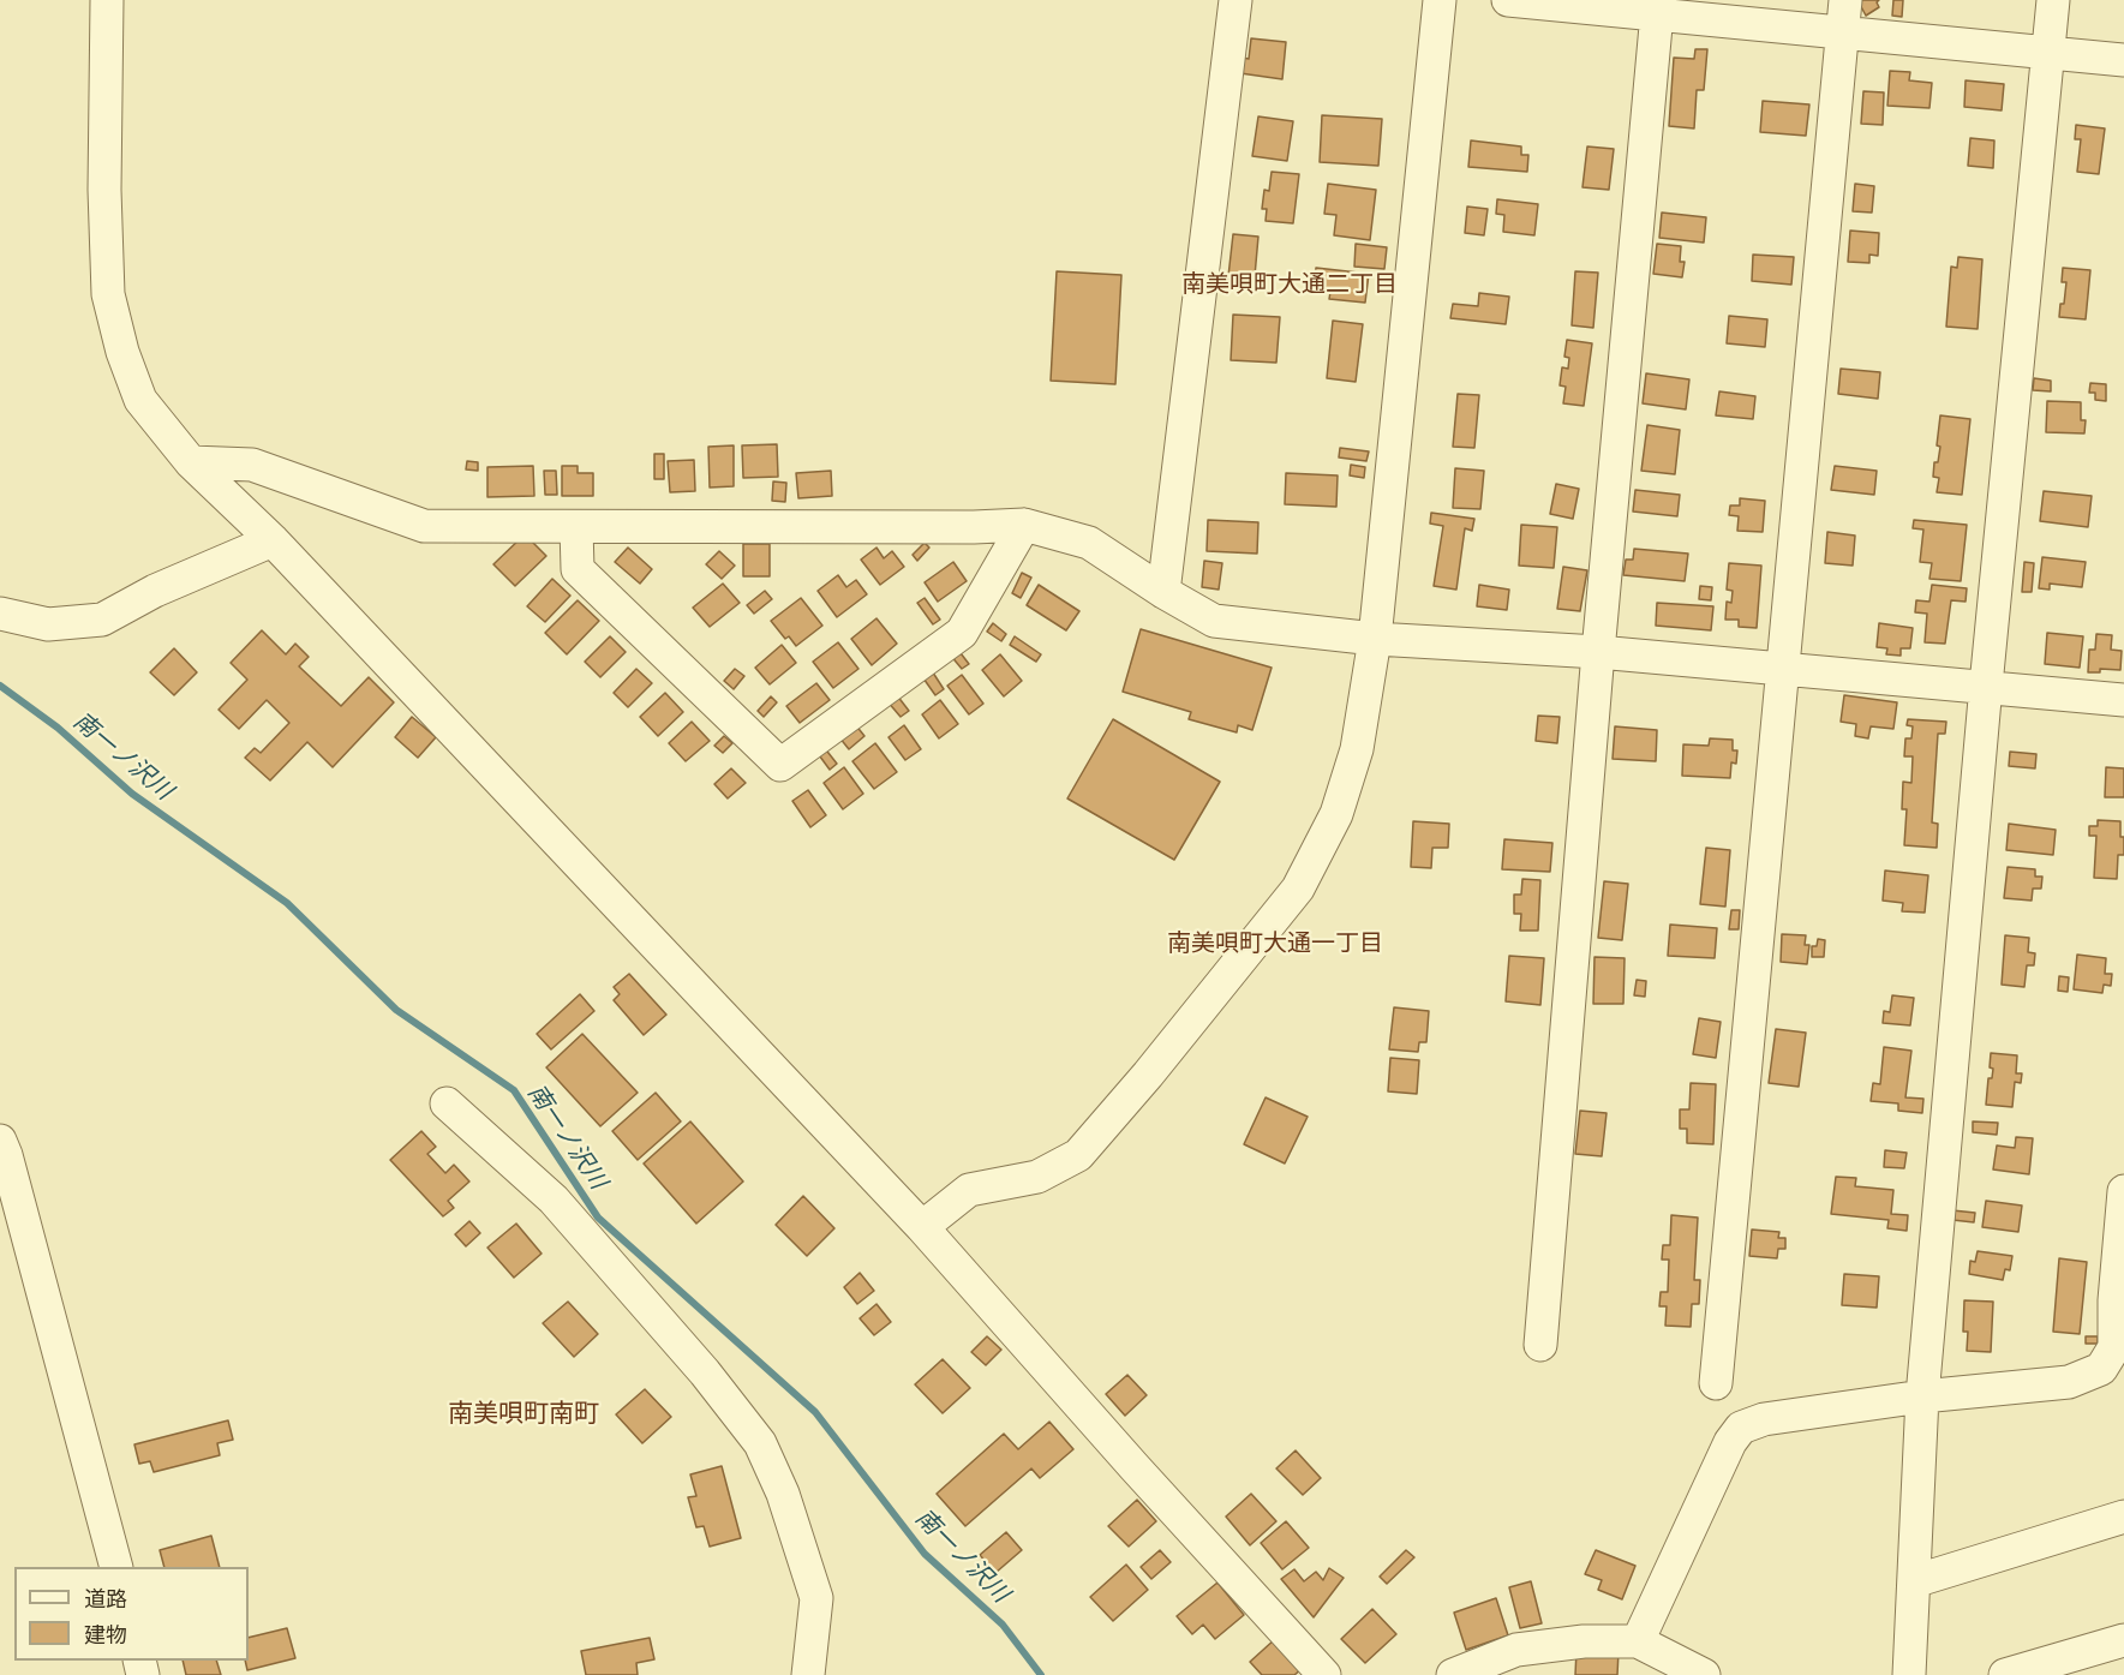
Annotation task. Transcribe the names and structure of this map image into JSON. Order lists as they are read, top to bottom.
{
  "districts": ["南美唄町大通二丁目", "南美唄町大通一丁目", "南美唄町南町"],
  "water": ["南一ノ沢川"],
  "legend": ["道路", "建物"]
}
